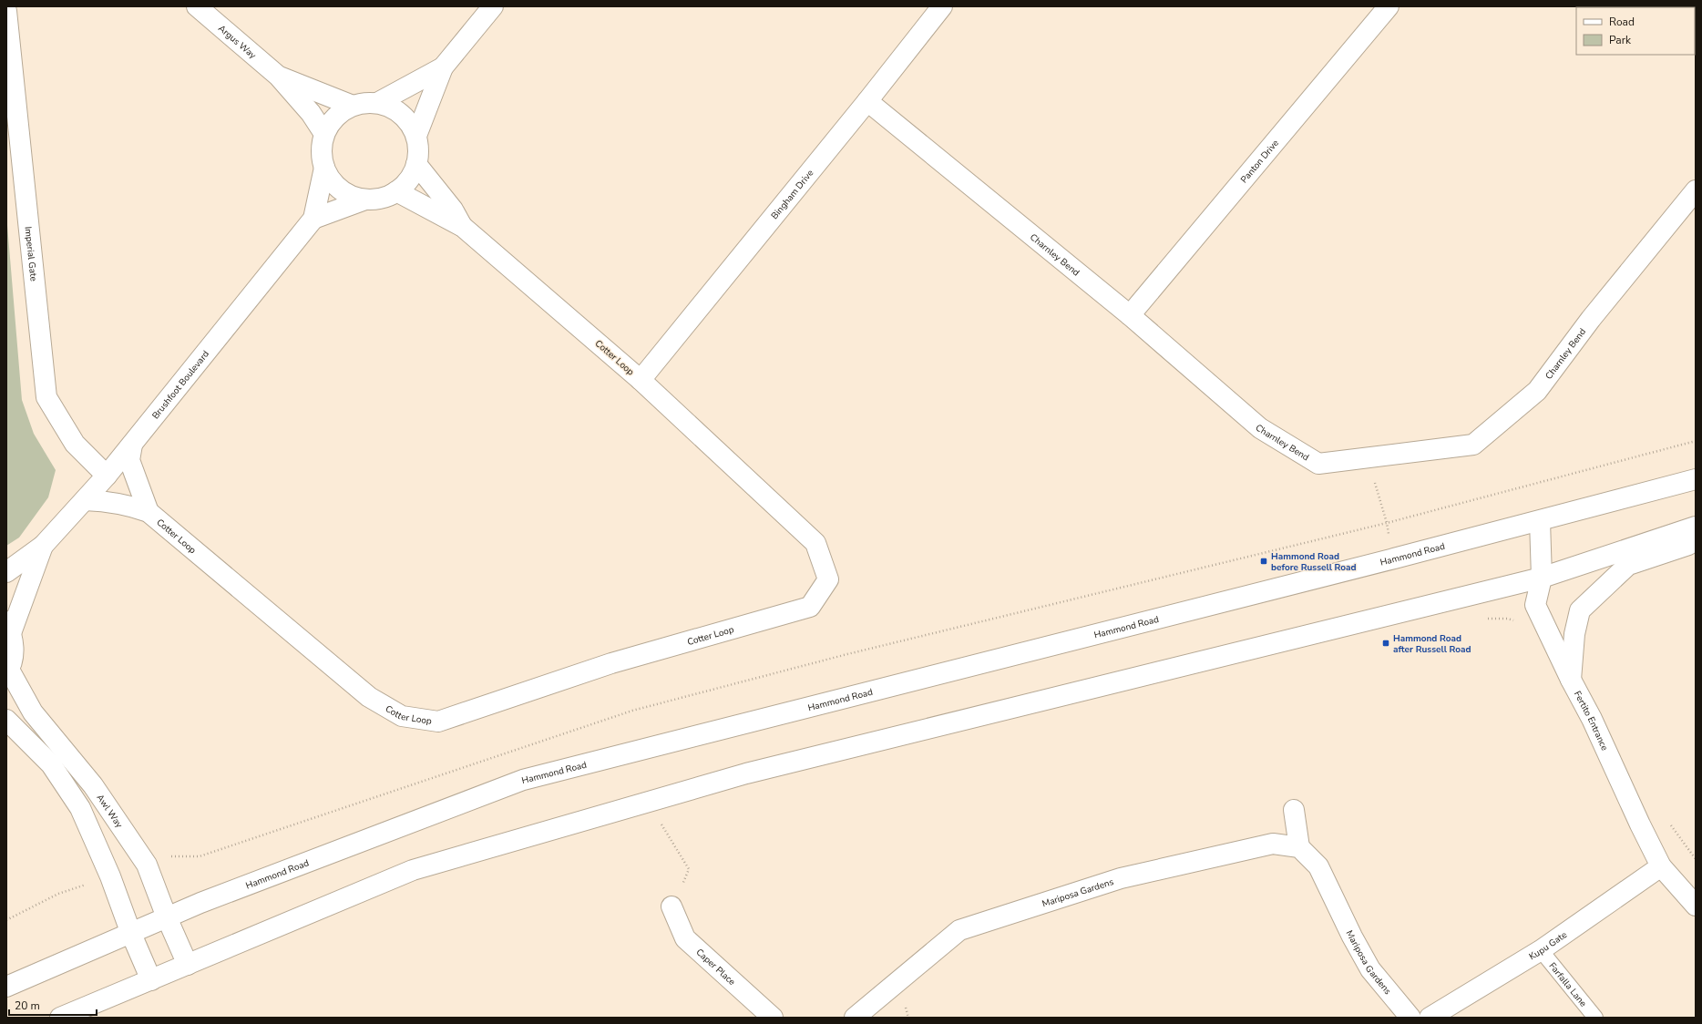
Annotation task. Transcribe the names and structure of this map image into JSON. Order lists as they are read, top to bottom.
{
  "streets": {
    "street": [
      "Argus Way",
      "Panton Drive",
      "Bingham Drive",
      "Imperial Gate",
      "Charnley Bend",
      "Cotter Loop",
      "Brushfoot Boulevard",
      "Hammond Road",
      "Fertito Entrance",
      "Awl Way",
      "Mariposa Gardens",
      "Kupu Gate",
      "Caper Place"
    ],
    "lane": ["Farfalla Lane"]
  },
  "crossings": [
    ["Argus Way", "Cotter Loop"],
    ["Argus Way", "Brushfoot Boulevard"],
    ["Panton Drive", "Charnley Bend"],
    ["Bingham Drive", "Charnley Bend"],
    ["Bingham Drive", "Cotter Loop"],
    ["Imperial Gate", "Brushfoot Boulevard"],
    ["Cotter Loop", "Brushfoot Boulevard"],
    ["Hammond Road", "Fertito Entrance"],
    ["Hammond Road", "Awl Way"],
    ["Fertito Entrance", "Kupu Gate"],
    ["Kupu Gate", "Farfalla Lane"]
  ],
  "places": {
    "transit": ["Hammond Road before Russell Road", "Hammond Road after Russell Road"]
  },
  "legend": ["Road", "Park"],
  "scale_bar": "20 m"
}
